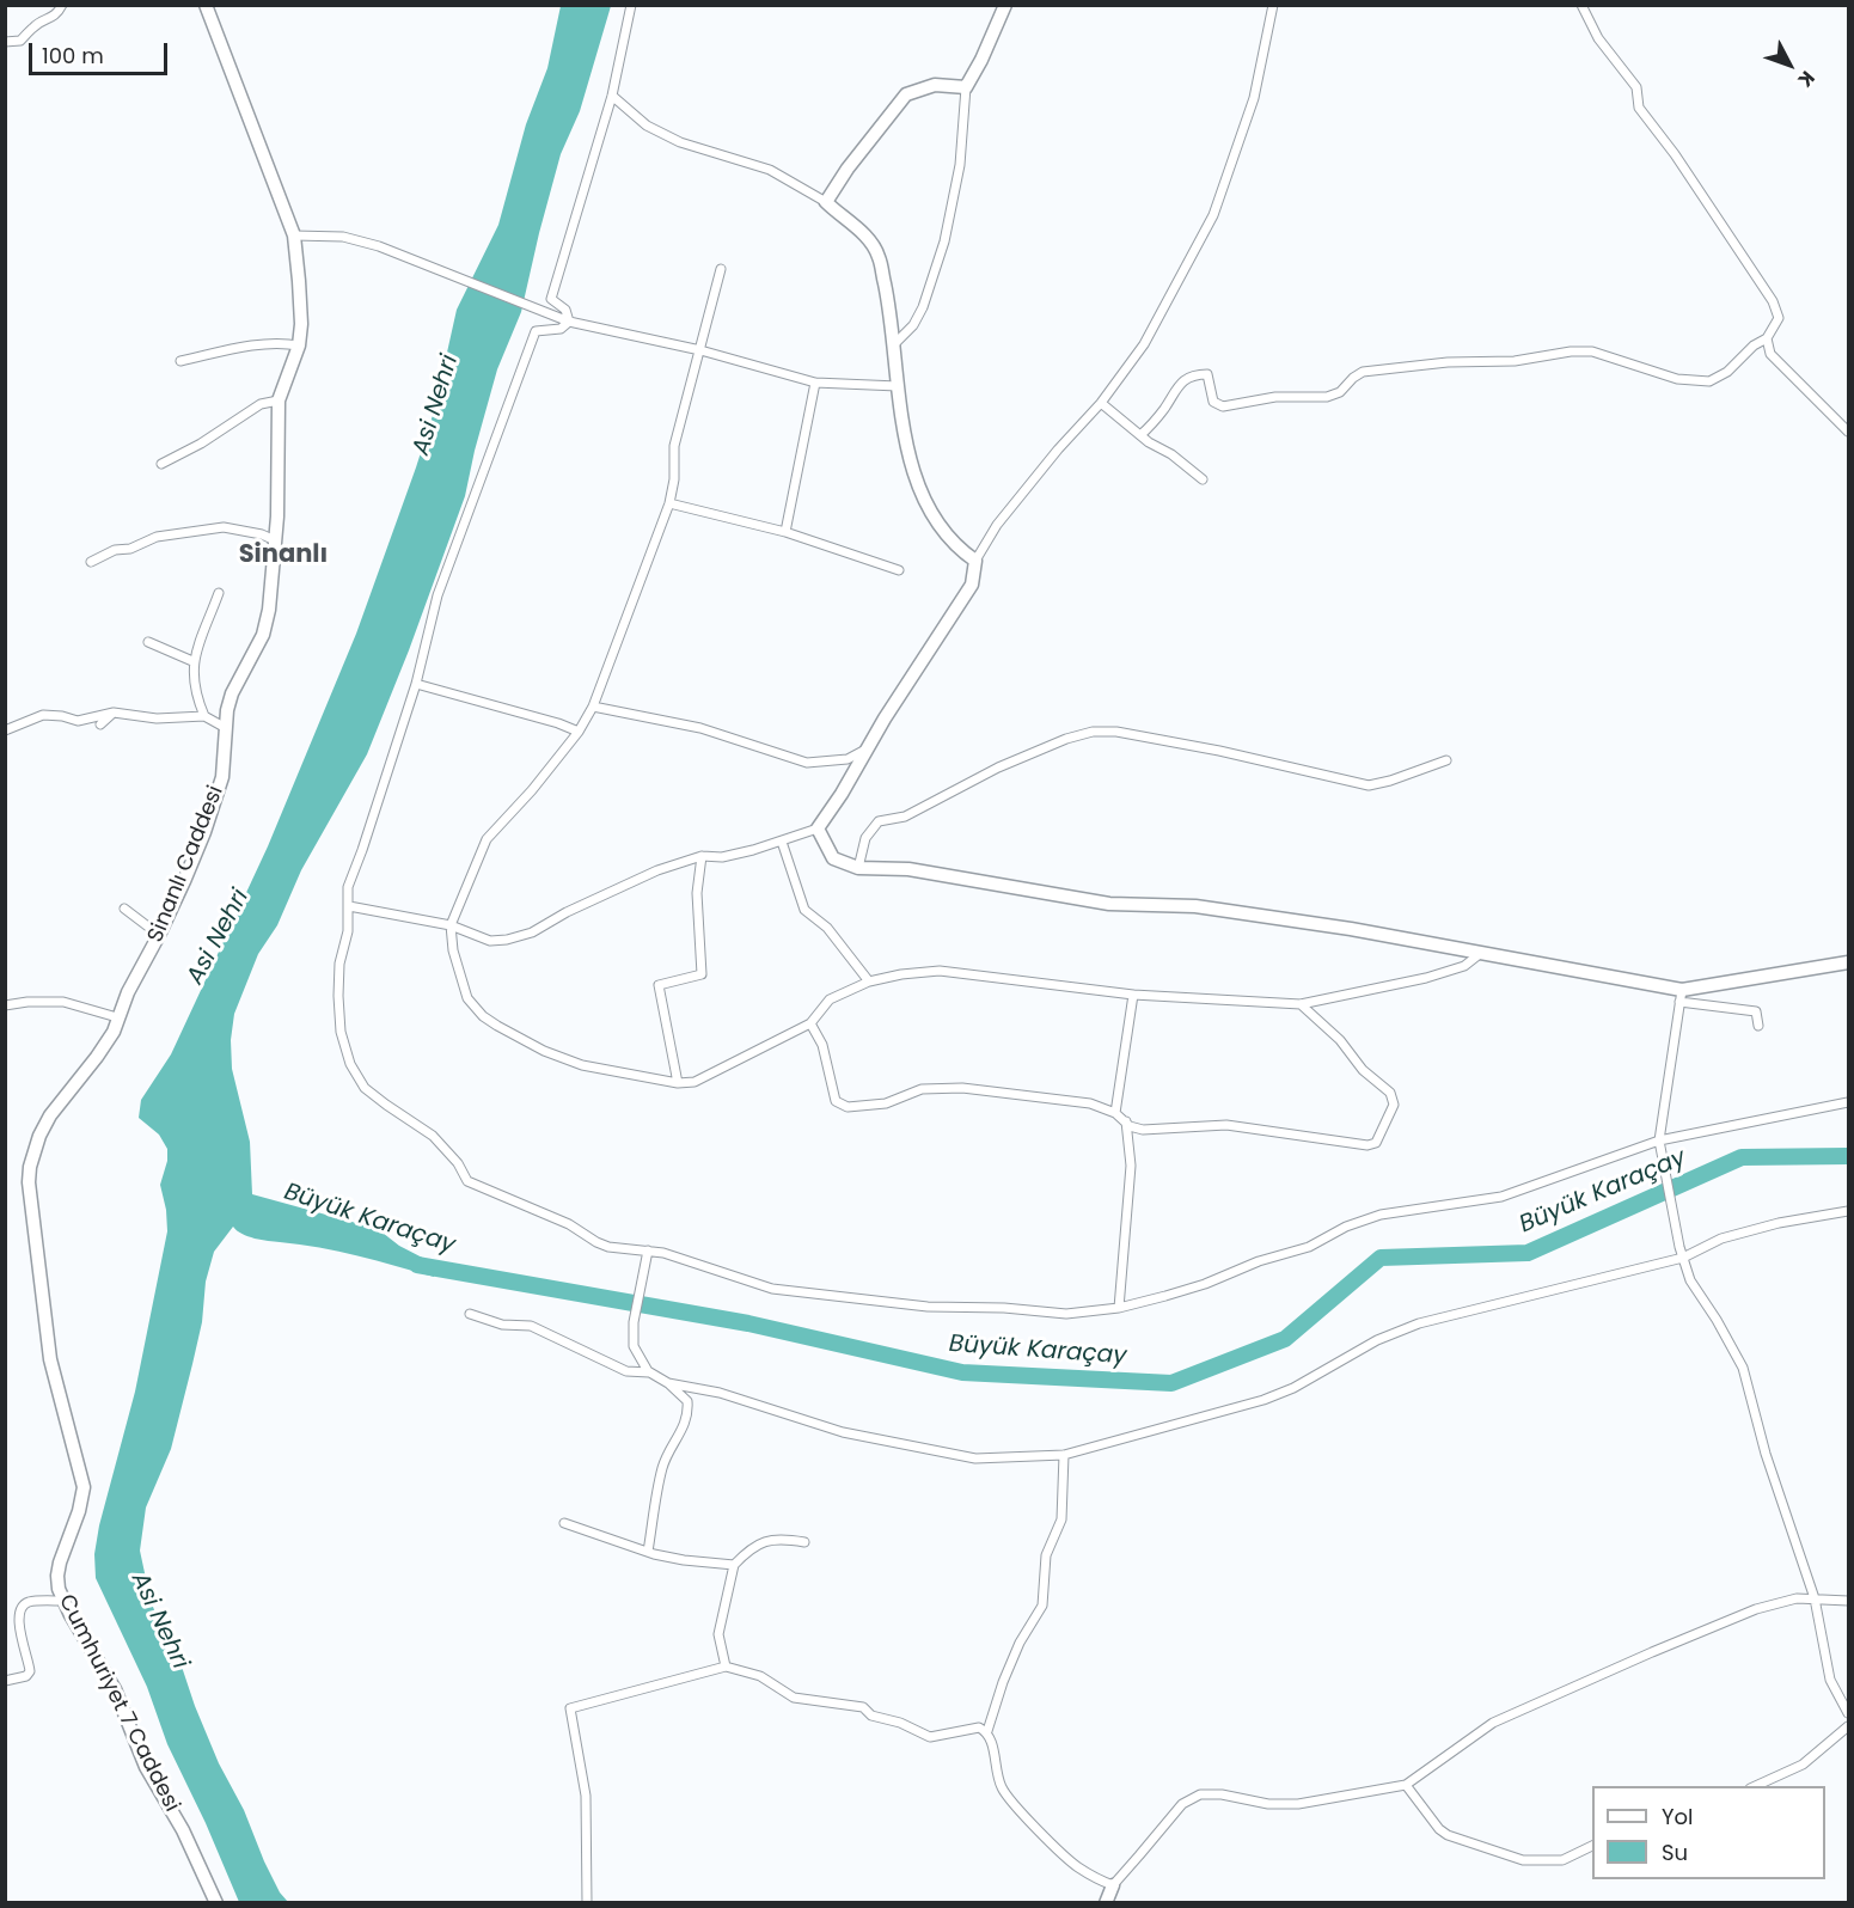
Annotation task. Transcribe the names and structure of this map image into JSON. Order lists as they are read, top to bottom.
{
  "streets": {
    "street": ["Sinanlı Caddesi", "Cumhuriyet 7 Caddesi"]
  },
  "crossings": [
    ["Sinanlı Caddesi", "Cumhuriyet 7 Caddesi"]
  ],
  "districts": ["Sinanlı"],
  "water": ["Asi Nehri", "Büyük Karaçay"],
  "legend": ["Yol", "Su"],
  "scale_bar": "100 m",
  "north": "bottom right"
}
